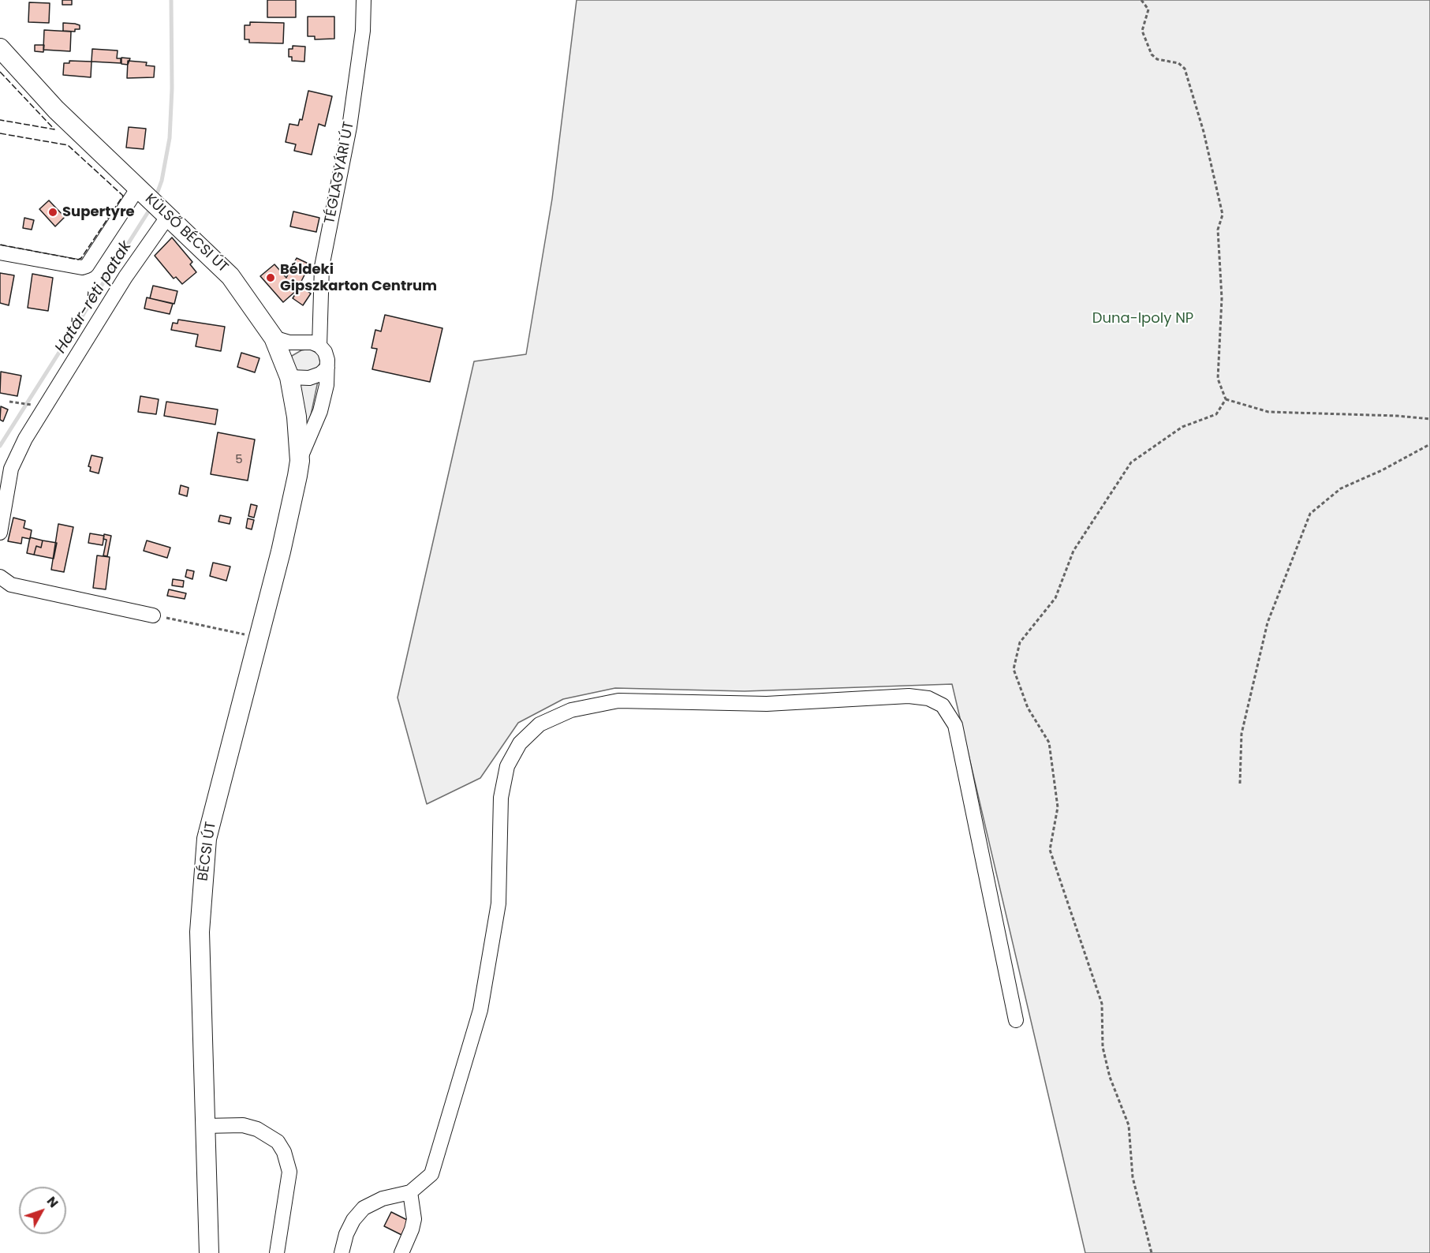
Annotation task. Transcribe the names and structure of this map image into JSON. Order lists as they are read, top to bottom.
{
  "streets": {
    "main road": ["KÜLSŐ BÉCSI ÚT", "BÉCSI ÚT"],
    "street": ["TÉGLAGYÁRI ÚT"]
  },
  "crossings": [
    ["KÜLSŐ BÉCSI ÚT", "BÉCSI ÚT"]
  ],
  "water": ["Határ-réti patak"],
  "parks": ["Duna-Ipoly NP"],
  "places": ["Supertyre", "Béldeki Gipszkarton Centrum"],
  "house_numbers": ["5"],
  "north": "top right"
}
